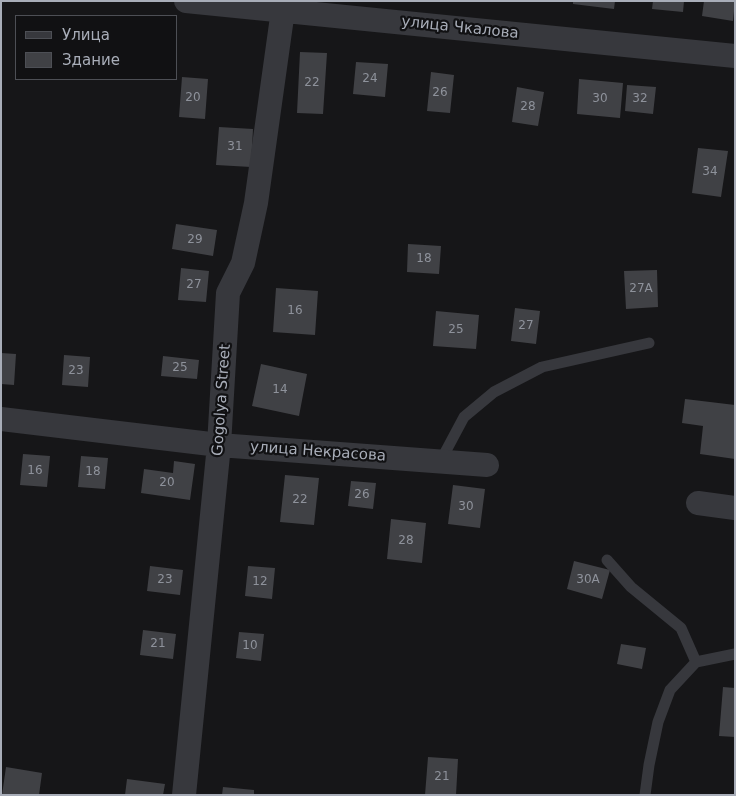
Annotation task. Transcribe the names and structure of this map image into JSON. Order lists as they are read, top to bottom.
{
  "streets": {
    "street": ["улица Чкалова", "Gogolya Street", "улица Некрасова"]
  },
  "crossings": [
    ["улица Чкалова", "Gogolya Street"],
    ["Gogolya Street", "улица Некрасова"]
  ],
  "house_numbers": [
    "24",
    "22",
    "26",
    "20",
    "30",
    "32",
    "28",
    "31",
    "34",
    "29",
    "18",
    "27",
    "27А",
    "16",
    "27",
    "25",
    "25",
    "23",
    "14",
    "16",
    "18",
    "20",
    "26",
    "22",
    "30",
    "28",
    "23",
    "30А",
    "12",
    "21",
    "10",
    "21"
  ],
  "legend": ["Улица", "Здание"]
}
